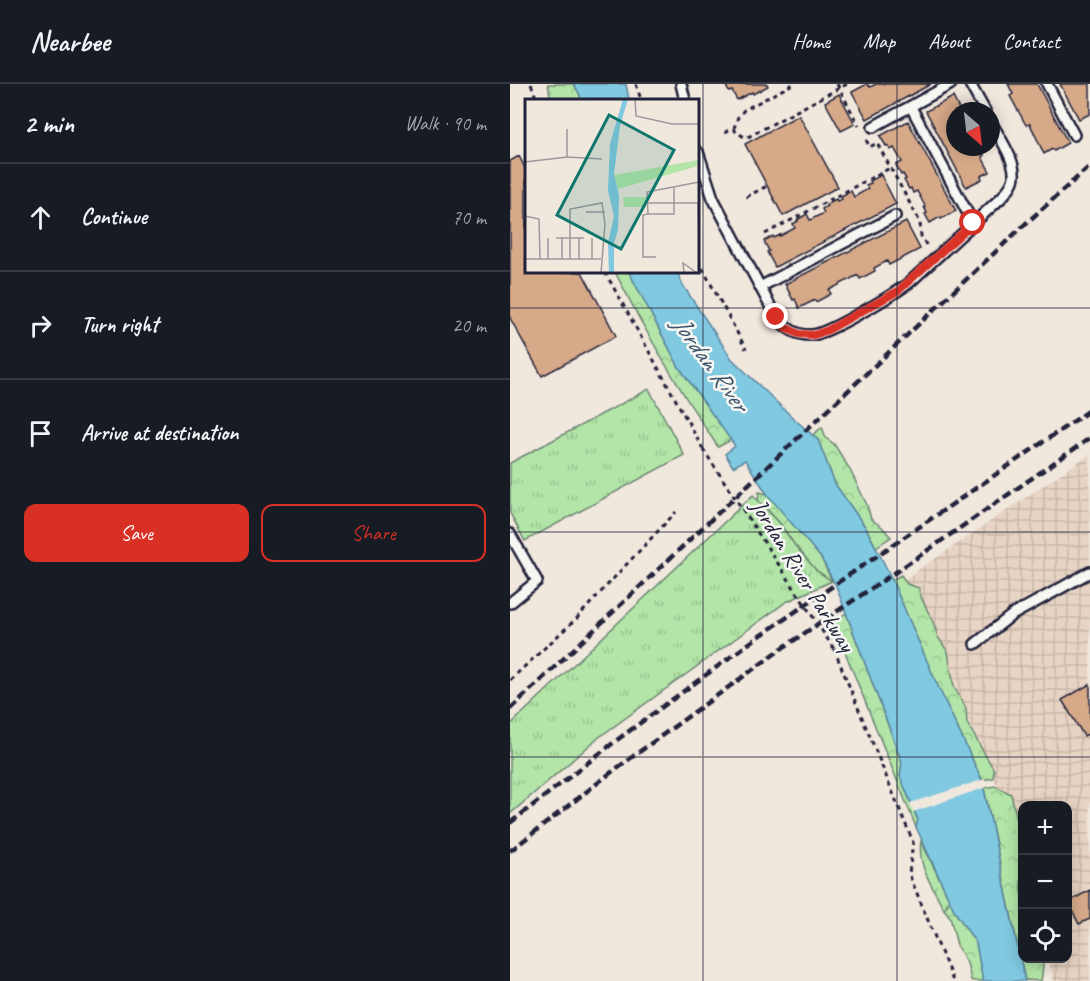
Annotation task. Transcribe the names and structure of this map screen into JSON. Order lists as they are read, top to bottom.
{
  "streets": {
    "path": ["Jordan River Parkway"]
  },
  "water": ["Jordan River"],
  "north": "bottom right",
  "page": {
    "header": "Nearbee",
    "nav": [
      "Home",
      "Map",
      "About",
      "Contact"
    ],
    "heading": ["2 min", "Walk · 90 m"],
    "list": [
      ["Continue", "70 m"],
      ["Turn right", "20 m"],
      "Arrive at destination"
    ],
    "buttons": ["Save", "Share"],
    "map_buttons": ["+", "−"]
  }
}
